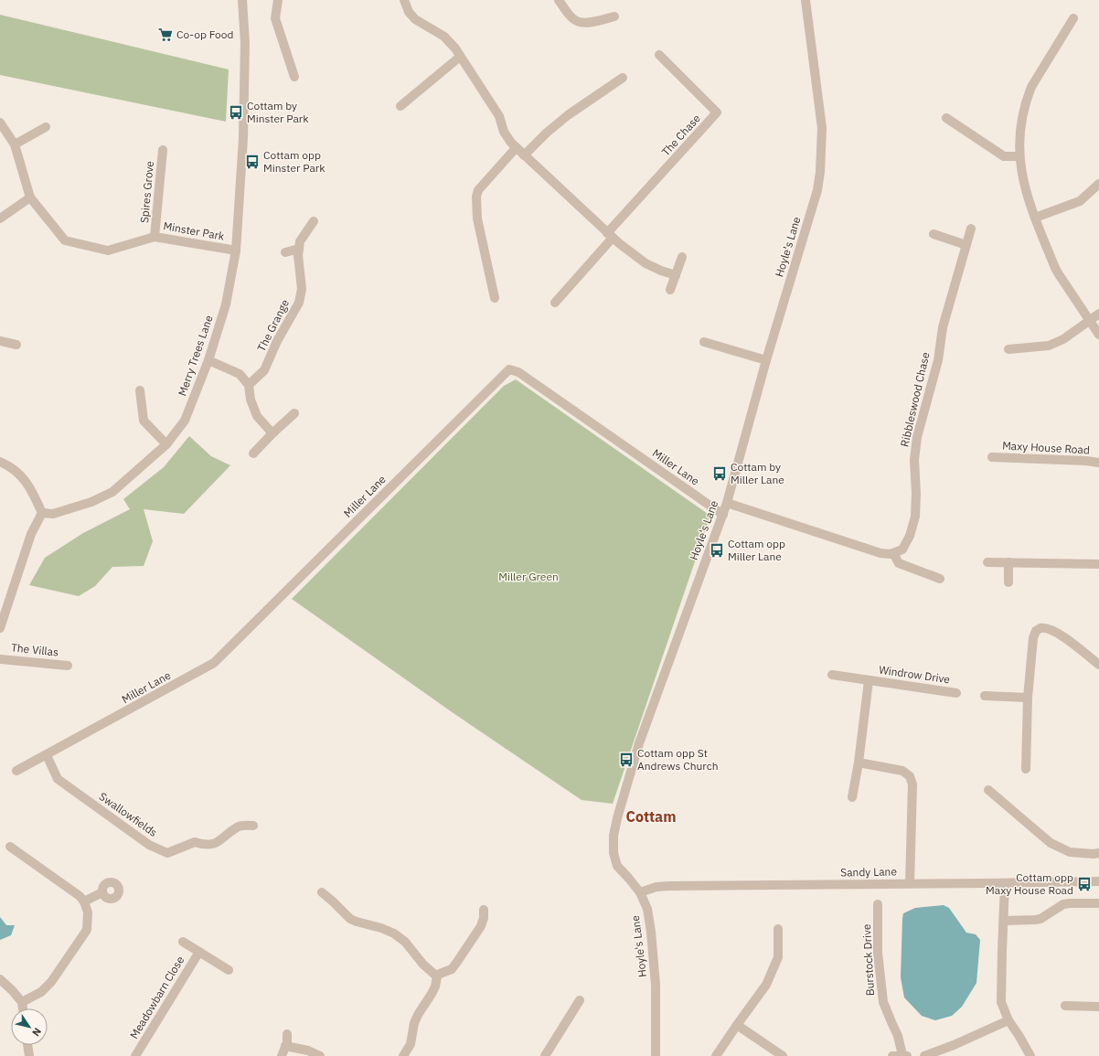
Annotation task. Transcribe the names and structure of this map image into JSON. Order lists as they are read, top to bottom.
{
  "streets": {
    "street": [
      "The Chase",
      "Spires Grove",
      "Minster Park",
      "Hoyle's Lane",
      "The Grange",
      "Merry Trees Lane",
      "Ribbleswood Chase",
      "Maxy House Road",
      "Miller Lane",
      "The Villas",
      "Windrow Drive",
      "Swallowfields",
      "Sandy Lane",
      "Burstock Drive",
      "Meadowbarn Close"
    ]
  },
  "crossings": [
    ["Spires Grove", "Minster Park"],
    ["Minster Park", "Merry Trees Lane"],
    ["Hoyle's Lane", "Miller Lane"],
    ["Hoyle's Lane", "Sandy Lane"],
    ["Miller Lane", "Swallowfields"]
  ],
  "districts": ["Cottam"],
  "parks": ["Miller Green"],
  "places": {
    "supermarket": ["Co-op Food"],
    "bus stop": [
      "Cottam by Minster Park",
      "Cottam opp Minster Park",
      "Cottam by Miller Lane",
      "Cottam opp Miller Lane",
      "Cottam opp St Andrews Church",
      "Cottam opp Maxy House Road"
    ]
  },
  "north": "bottom right"
}
